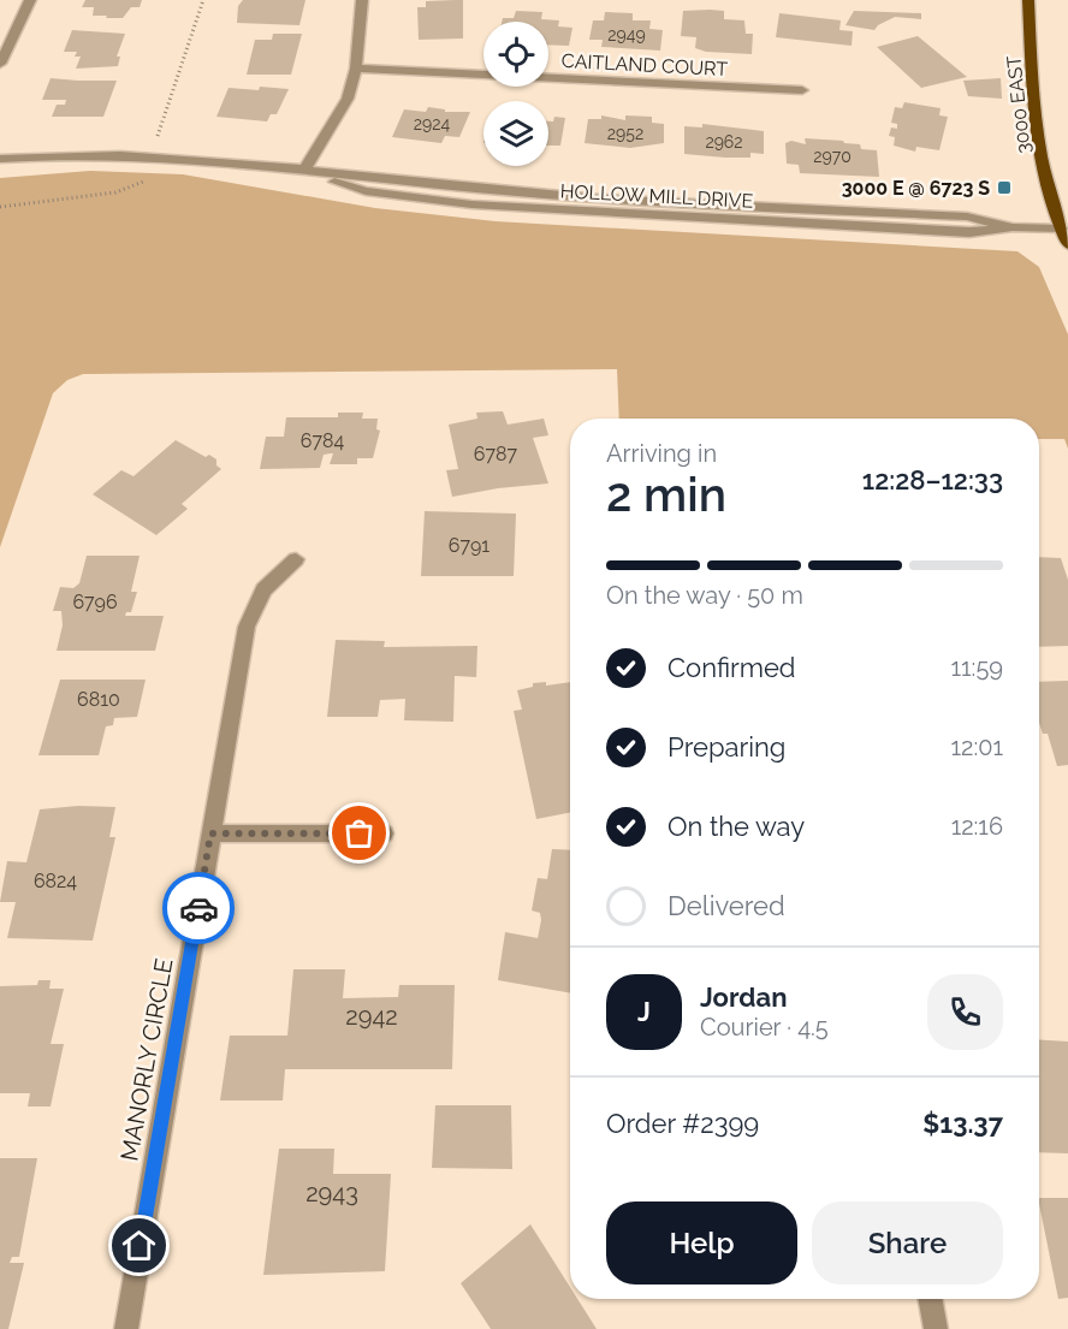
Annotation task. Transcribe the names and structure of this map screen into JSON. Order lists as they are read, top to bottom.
{
  "streets": {
    "main road": ["3000 EAST"],
    "street": ["CAITLAND COURT", "HOLLOW MILL DRIVE", "MANORLY CIRCLE"]
  },
  "crossings": [
    ["3000 EAST", "HOLLOW MILL DRIVE"]
  ],
  "places": {
    "transit": ["3000 E @ 6723 S"]
  },
  "house_numbers": [
    "2949",
    "2924",
    "2952",
    "2962",
    "2970",
    "6784",
    "6787",
    "6791",
    "6796",
    "6810",
    "6824",
    "2942",
    "2943"
  ],
  "page": {
    "heading": ["2 min", "Arriving in", "12:28–12:33"],
    "panel": [
      "Jordan",
      "Courier · 4.5",
      "Order #2399",
      "$13.37"
    ],
    "bar": "On the way · 50 m",
    "list": [
      ["Confirmed", "11:59"],
      ["Preparing", "12:01"],
      ["On the way", "12:16"],
      "Delivered"
    ],
    "round": "J",
    "buttons": ["Help", "Share"]
  }
}
